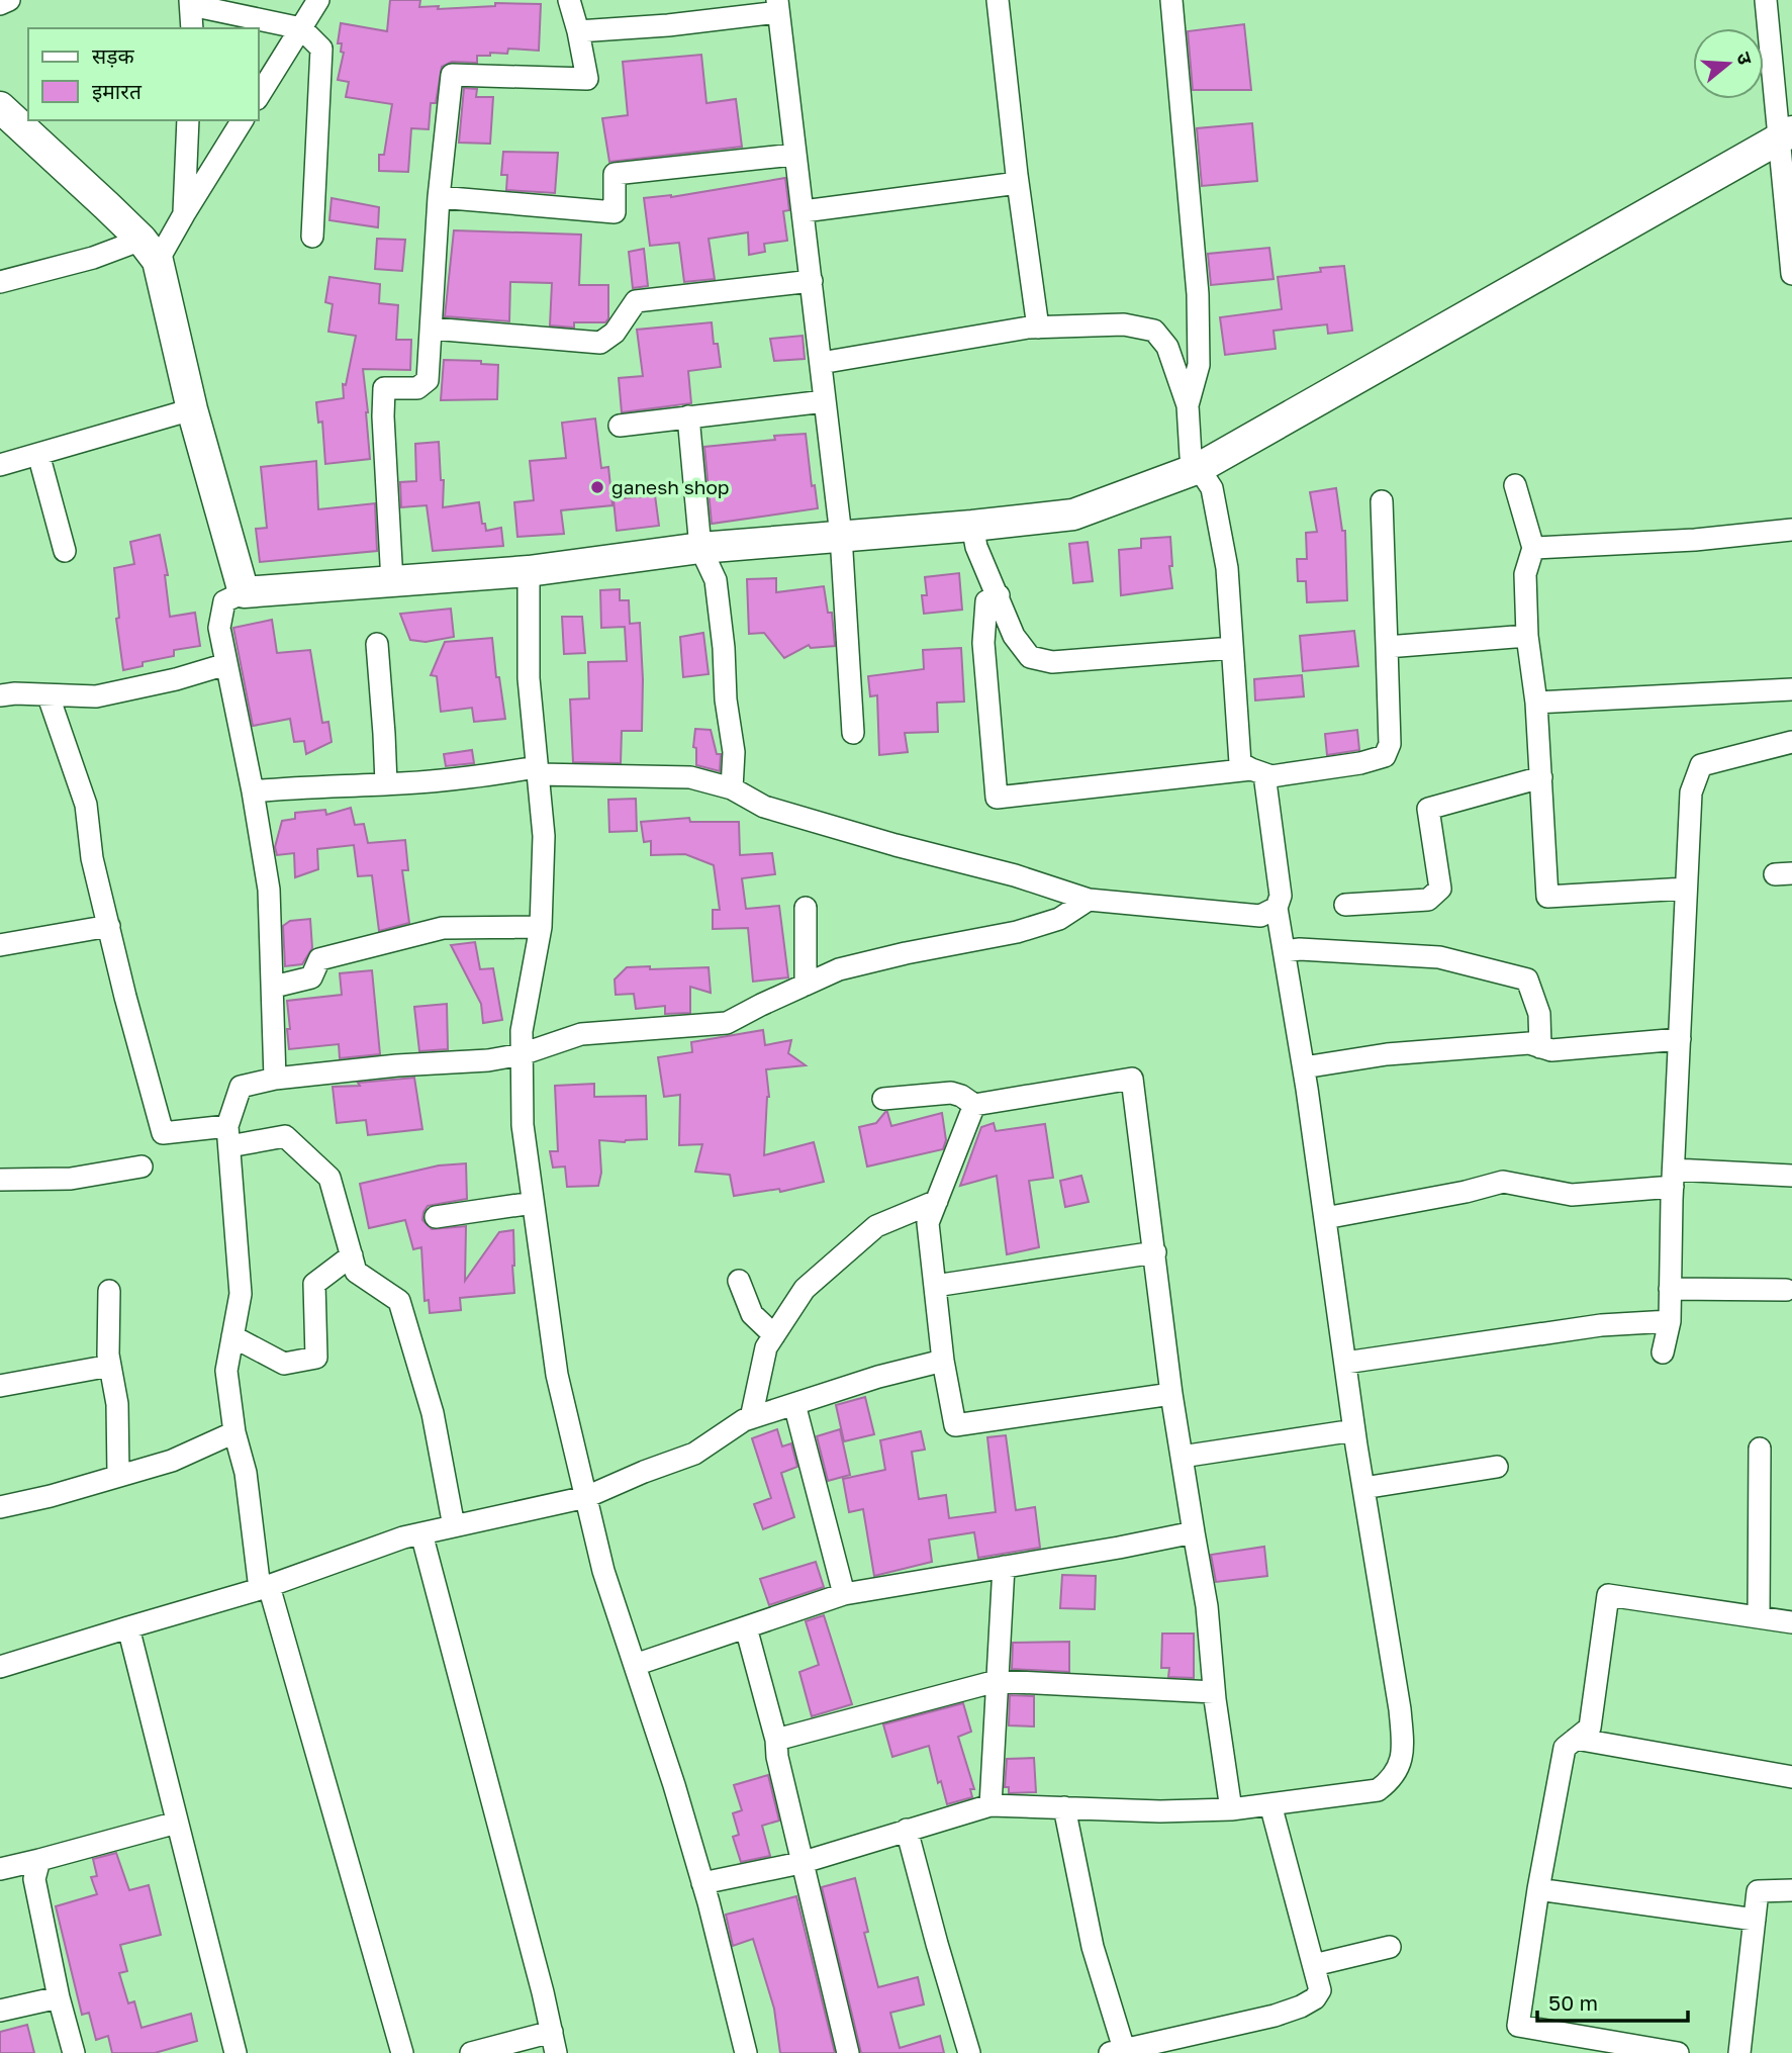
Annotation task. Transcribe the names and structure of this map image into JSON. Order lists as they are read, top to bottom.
{
  "places": ["ganesh shop"],
  "legend": ["सड़क", "इमारत"],
  "scale_bar": "50 m",
  "north": "right"
}
